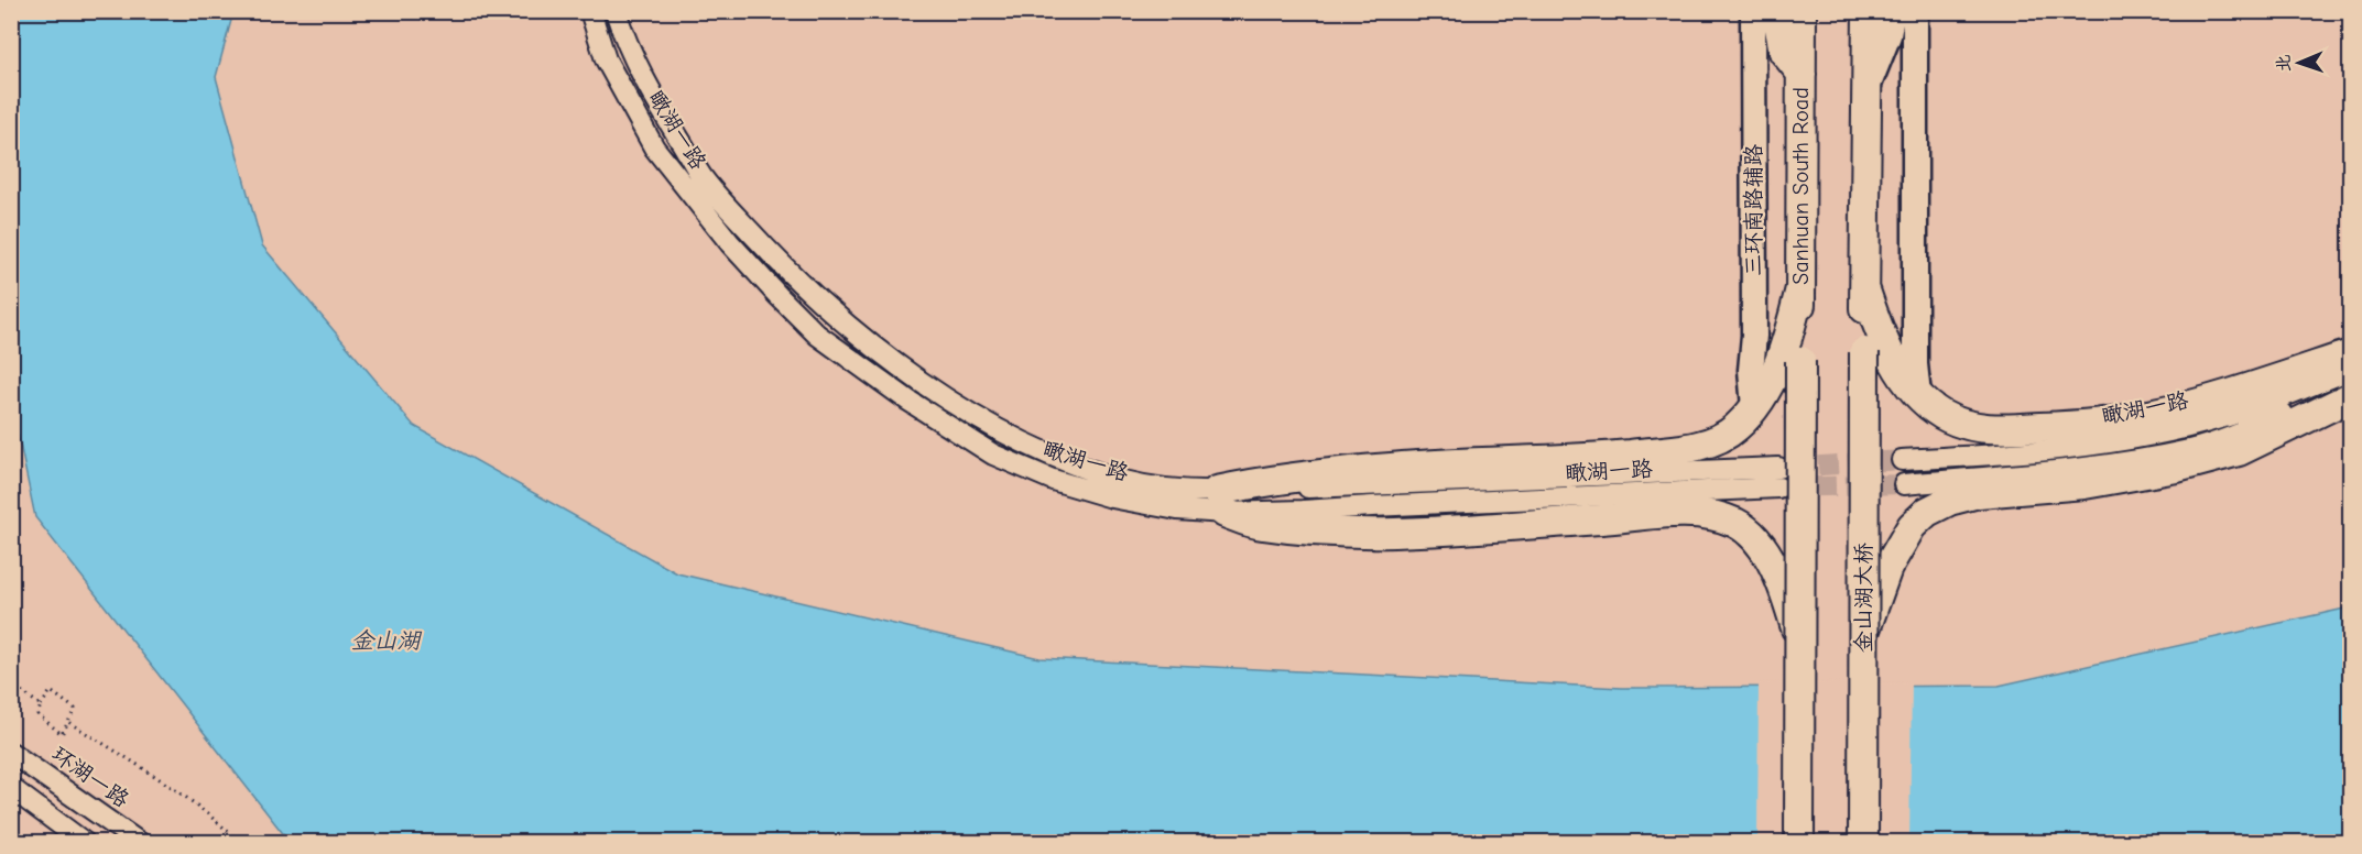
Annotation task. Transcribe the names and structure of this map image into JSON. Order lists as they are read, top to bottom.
{
  "streets": {
    "highway": ["Sanhuan South Road", "金山湖大桥"],
    "main road": ["三环南路辅路"],
    "street": ["瞰湖一路", "环湖一路"]
  },
  "water": ["金山湖"],
  "north": "left"
}
